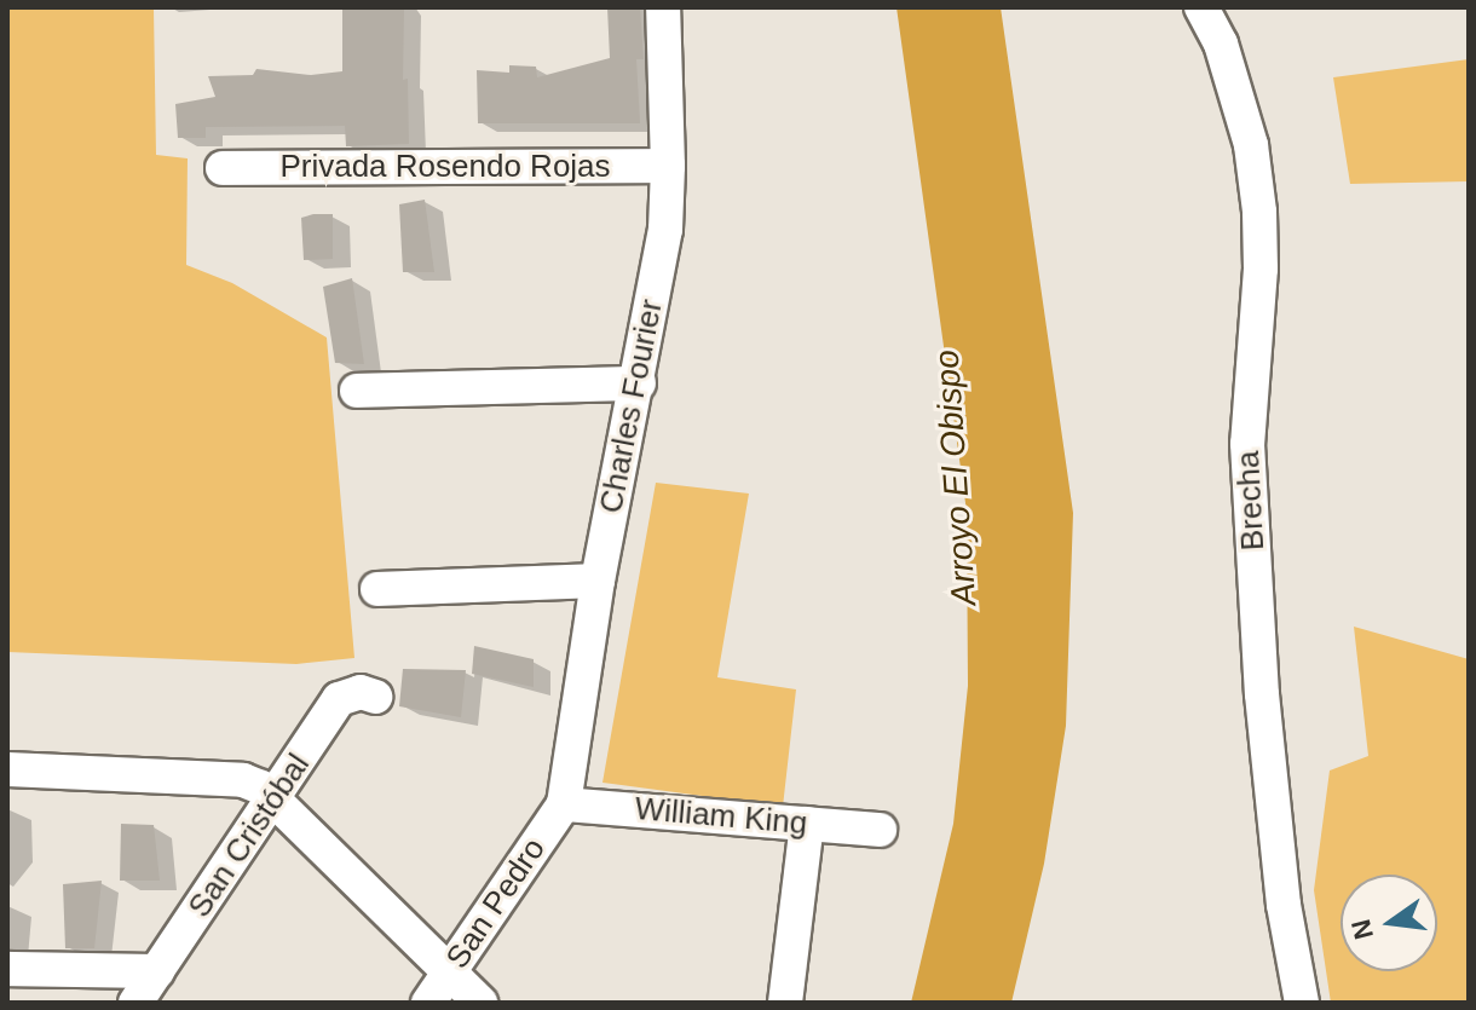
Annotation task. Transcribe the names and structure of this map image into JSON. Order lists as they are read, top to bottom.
{
  "streets": {
    "street": [
      "Privada Rosendo Rojas",
      "Charles Fourier",
      "Brecha",
      "William King",
      "San Cristóbal",
      "San Pedro"
    ]
  },
  "crossings": [
    ["Privada Rosendo Rojas", "Charles Fourier"],
    ["Charles Fourier", "William King"],
    ["Charles Fourier", "San Pedro"],
    ["William King", "San Pedro"]
  ],
  "water": ["Arroyo El Obispo"],
  "north": "left"
}
